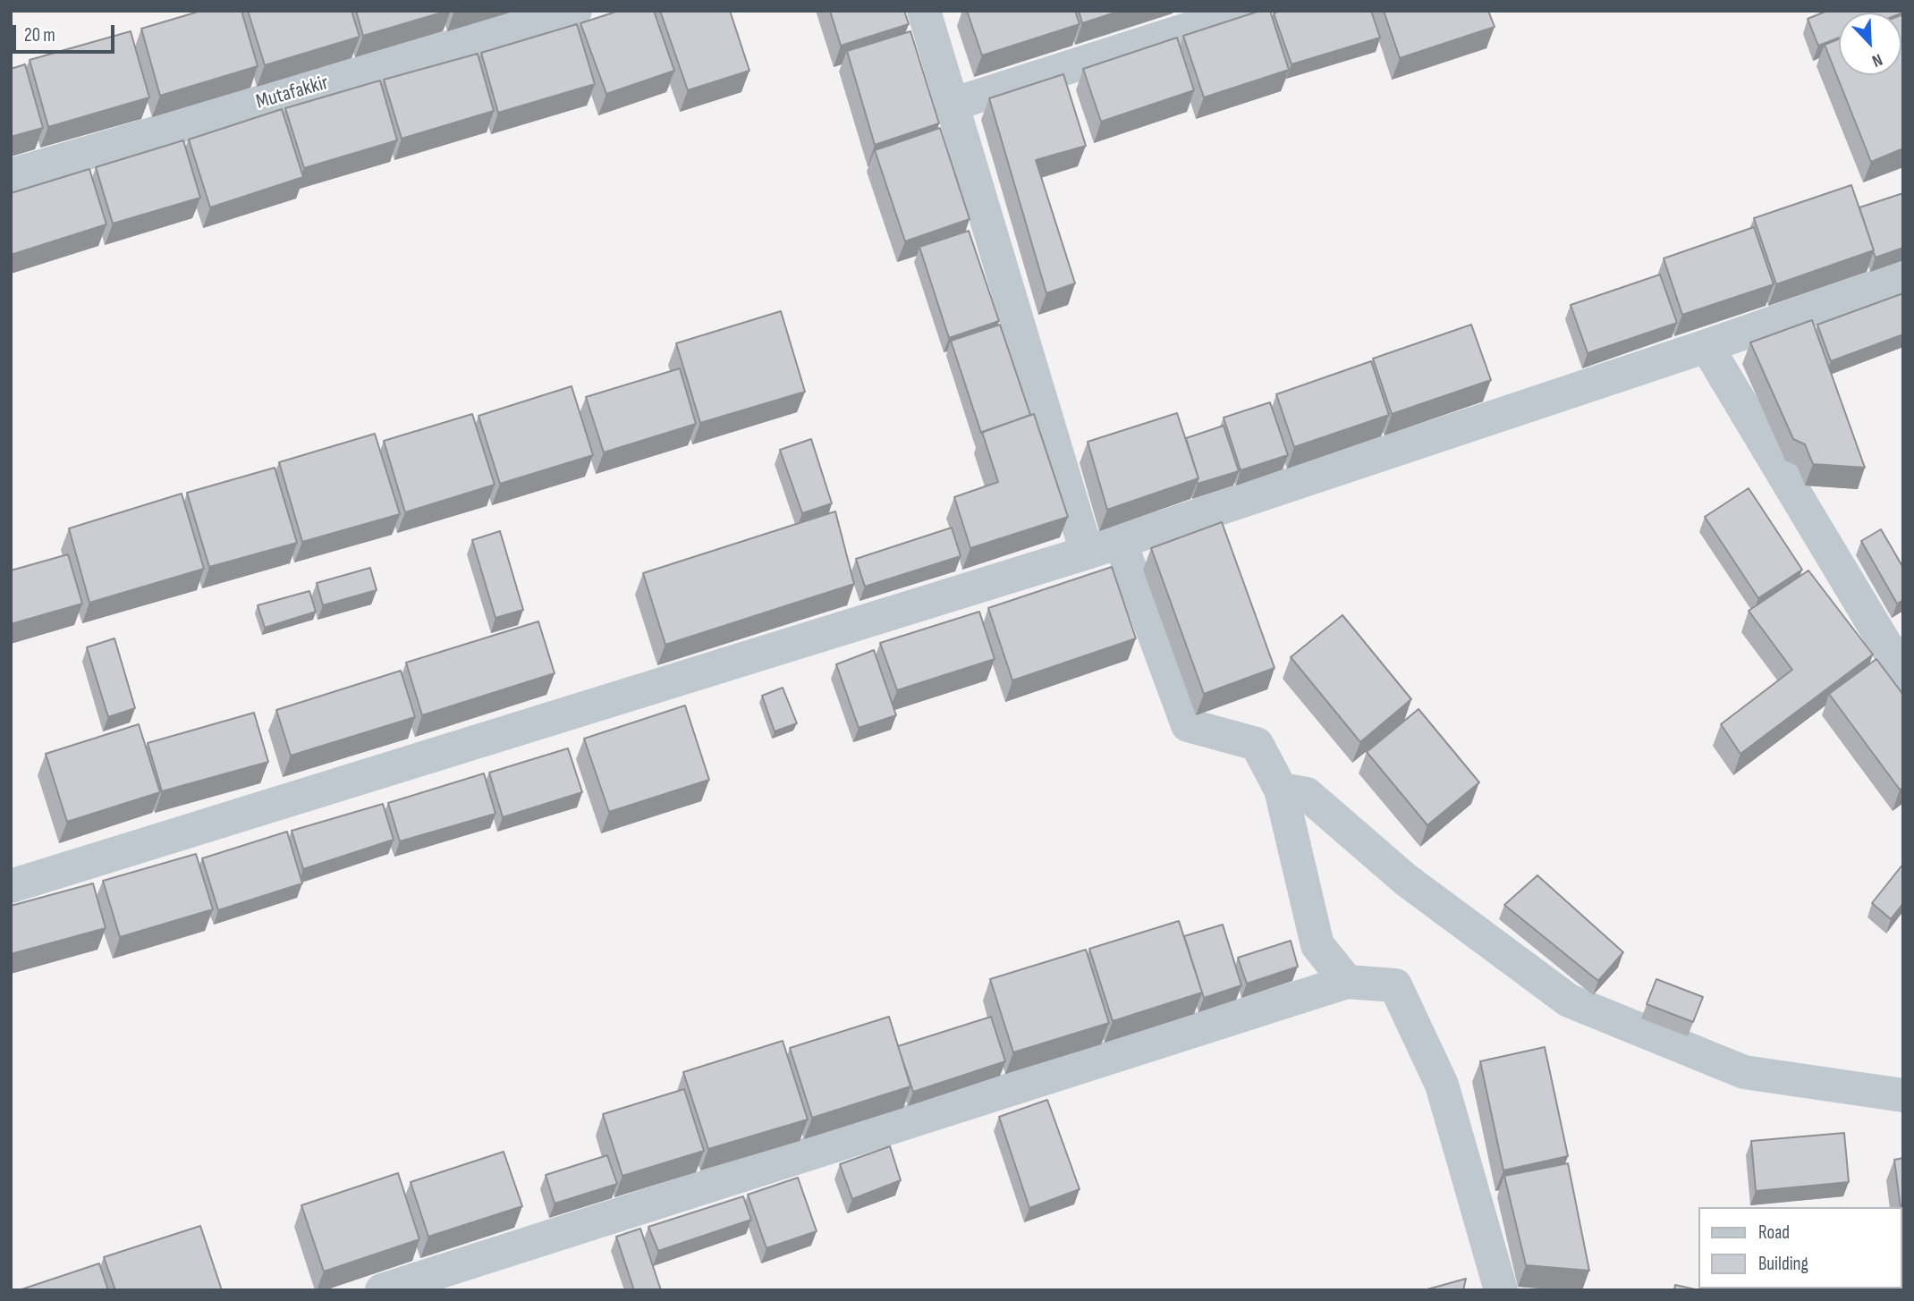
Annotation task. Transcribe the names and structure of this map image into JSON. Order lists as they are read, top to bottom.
{
  "streets": {
    "street": ["Mutafakkir"]
  },
  "legend": ["Road", "Building"],
  "scale_bar": "20 m",
  "north": "bottom right"
}
